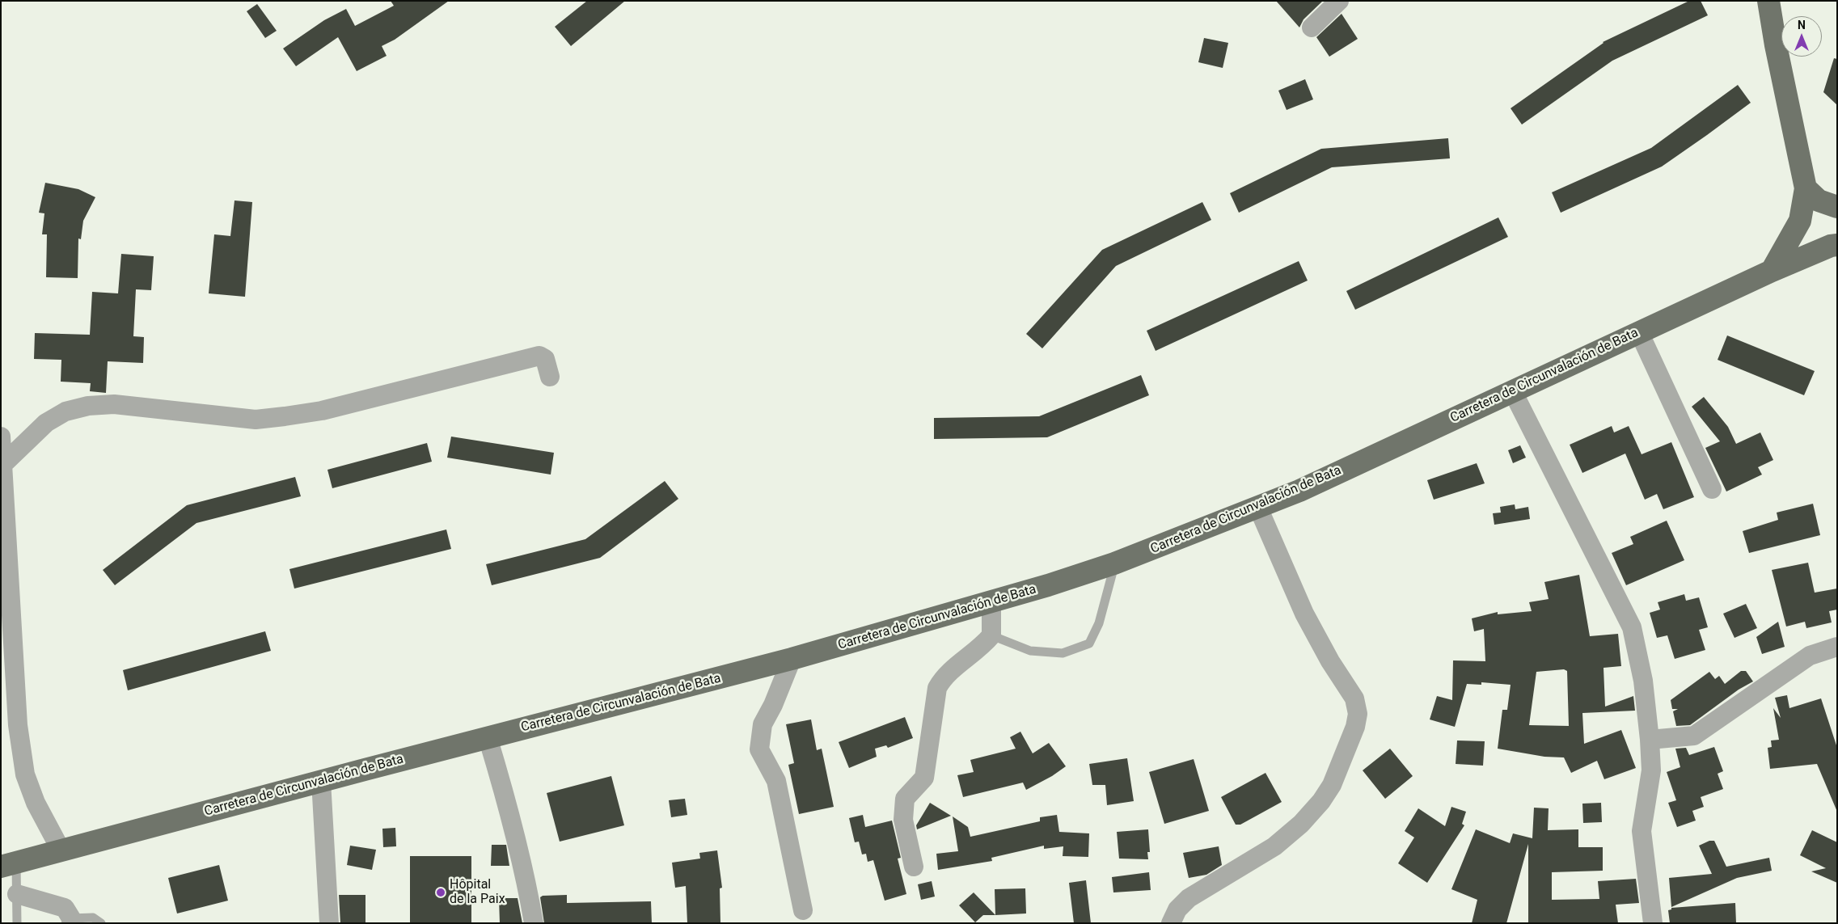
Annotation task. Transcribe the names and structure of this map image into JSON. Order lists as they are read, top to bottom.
{
  "streets": {
    "main road": ["Carretera de Circunvalación de Bata"]
  },
  "places": ["Hôpital de la Paix"],
  "north": "top"
}
